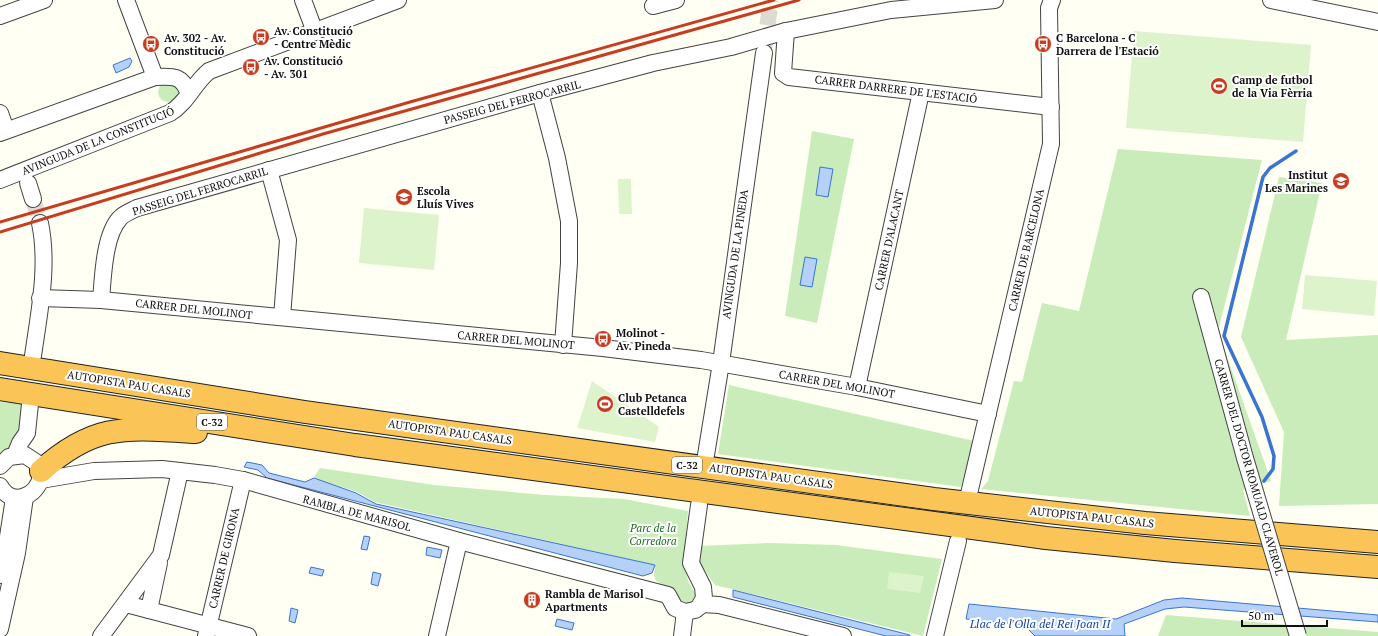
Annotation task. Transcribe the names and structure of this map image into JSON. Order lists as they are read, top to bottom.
{
  "streets": {
    "highway": ["AUTOPISTA PAU CASALS", "C-32"],
    "street": [
      "CARRER DARRERE DE L'ESTACIÓ",
      "PASSEIG DEL FERROCARRIL",
      "AVINGUDA DE LA CONSTITUCIÓ",
      "CARRER D'ALACANT",
      "CARRER DE BARCELONA",
      "AVINGUDA DE LA PINEDA",
      "CARRER DEL MOLINOT",
      "CARRER DEL DOCTOR ROMUALD CLAVEROL",
      "RAMBLA DE MARISOL",
      "CARRER DE GIRONA"
    ]
  },
  "crossings": [
    ["CARRER DARRERE DE L'ESTACIÓ", "PASSEIG DEL FERROCARRIL"],
    ["CARRER DARRERE DE L'ESTACIÓ", "CARRER D'ALACANT"],
    ["CARRER DARRERE DE L'ESTACIÓ", "CARRER DE BARCELONA"],
    ["PASSEIG DEL FERROCARRIL", "CARRER DEL MOLINOT"],
    ["CARRER D'ALACANT", "CARRER DEL MOLINOT"],
    ["CARRER DE BARCELONA", "CARRER DEL MOLINOT"],
    ["AVINGUDA DE LA PINEDA", "CARRER DEL MOLINOT"],
    ["RAMBLA DE MARISOL", "CARRER DE GIRONA"]
  ],
  "water": ["Llac de l'Olla del Rei Joan II"],
  "parks": ["Parc de la Corredora"],
  "places": {
    "bus stop": [
      "Av. Constitució - Centre Mèdic",
      "Av. 302 - Av. Constitució",
      "C Barcelona - C Darrera de l'Estació",
      "Av. Constitució - Av. 301",
      "Molinot - Av. Pineda"
    ],
    "sports": ["Camp de futbol de la Via Fèrria", "Club Petanca Castelldefels"],
    "school or university": ["Institut Les Marines", "Escola Lluís Vives"],
    "building": ["Rambla de Marisol Apartments"]
  },
  "scale_bar": "50 m"
}
